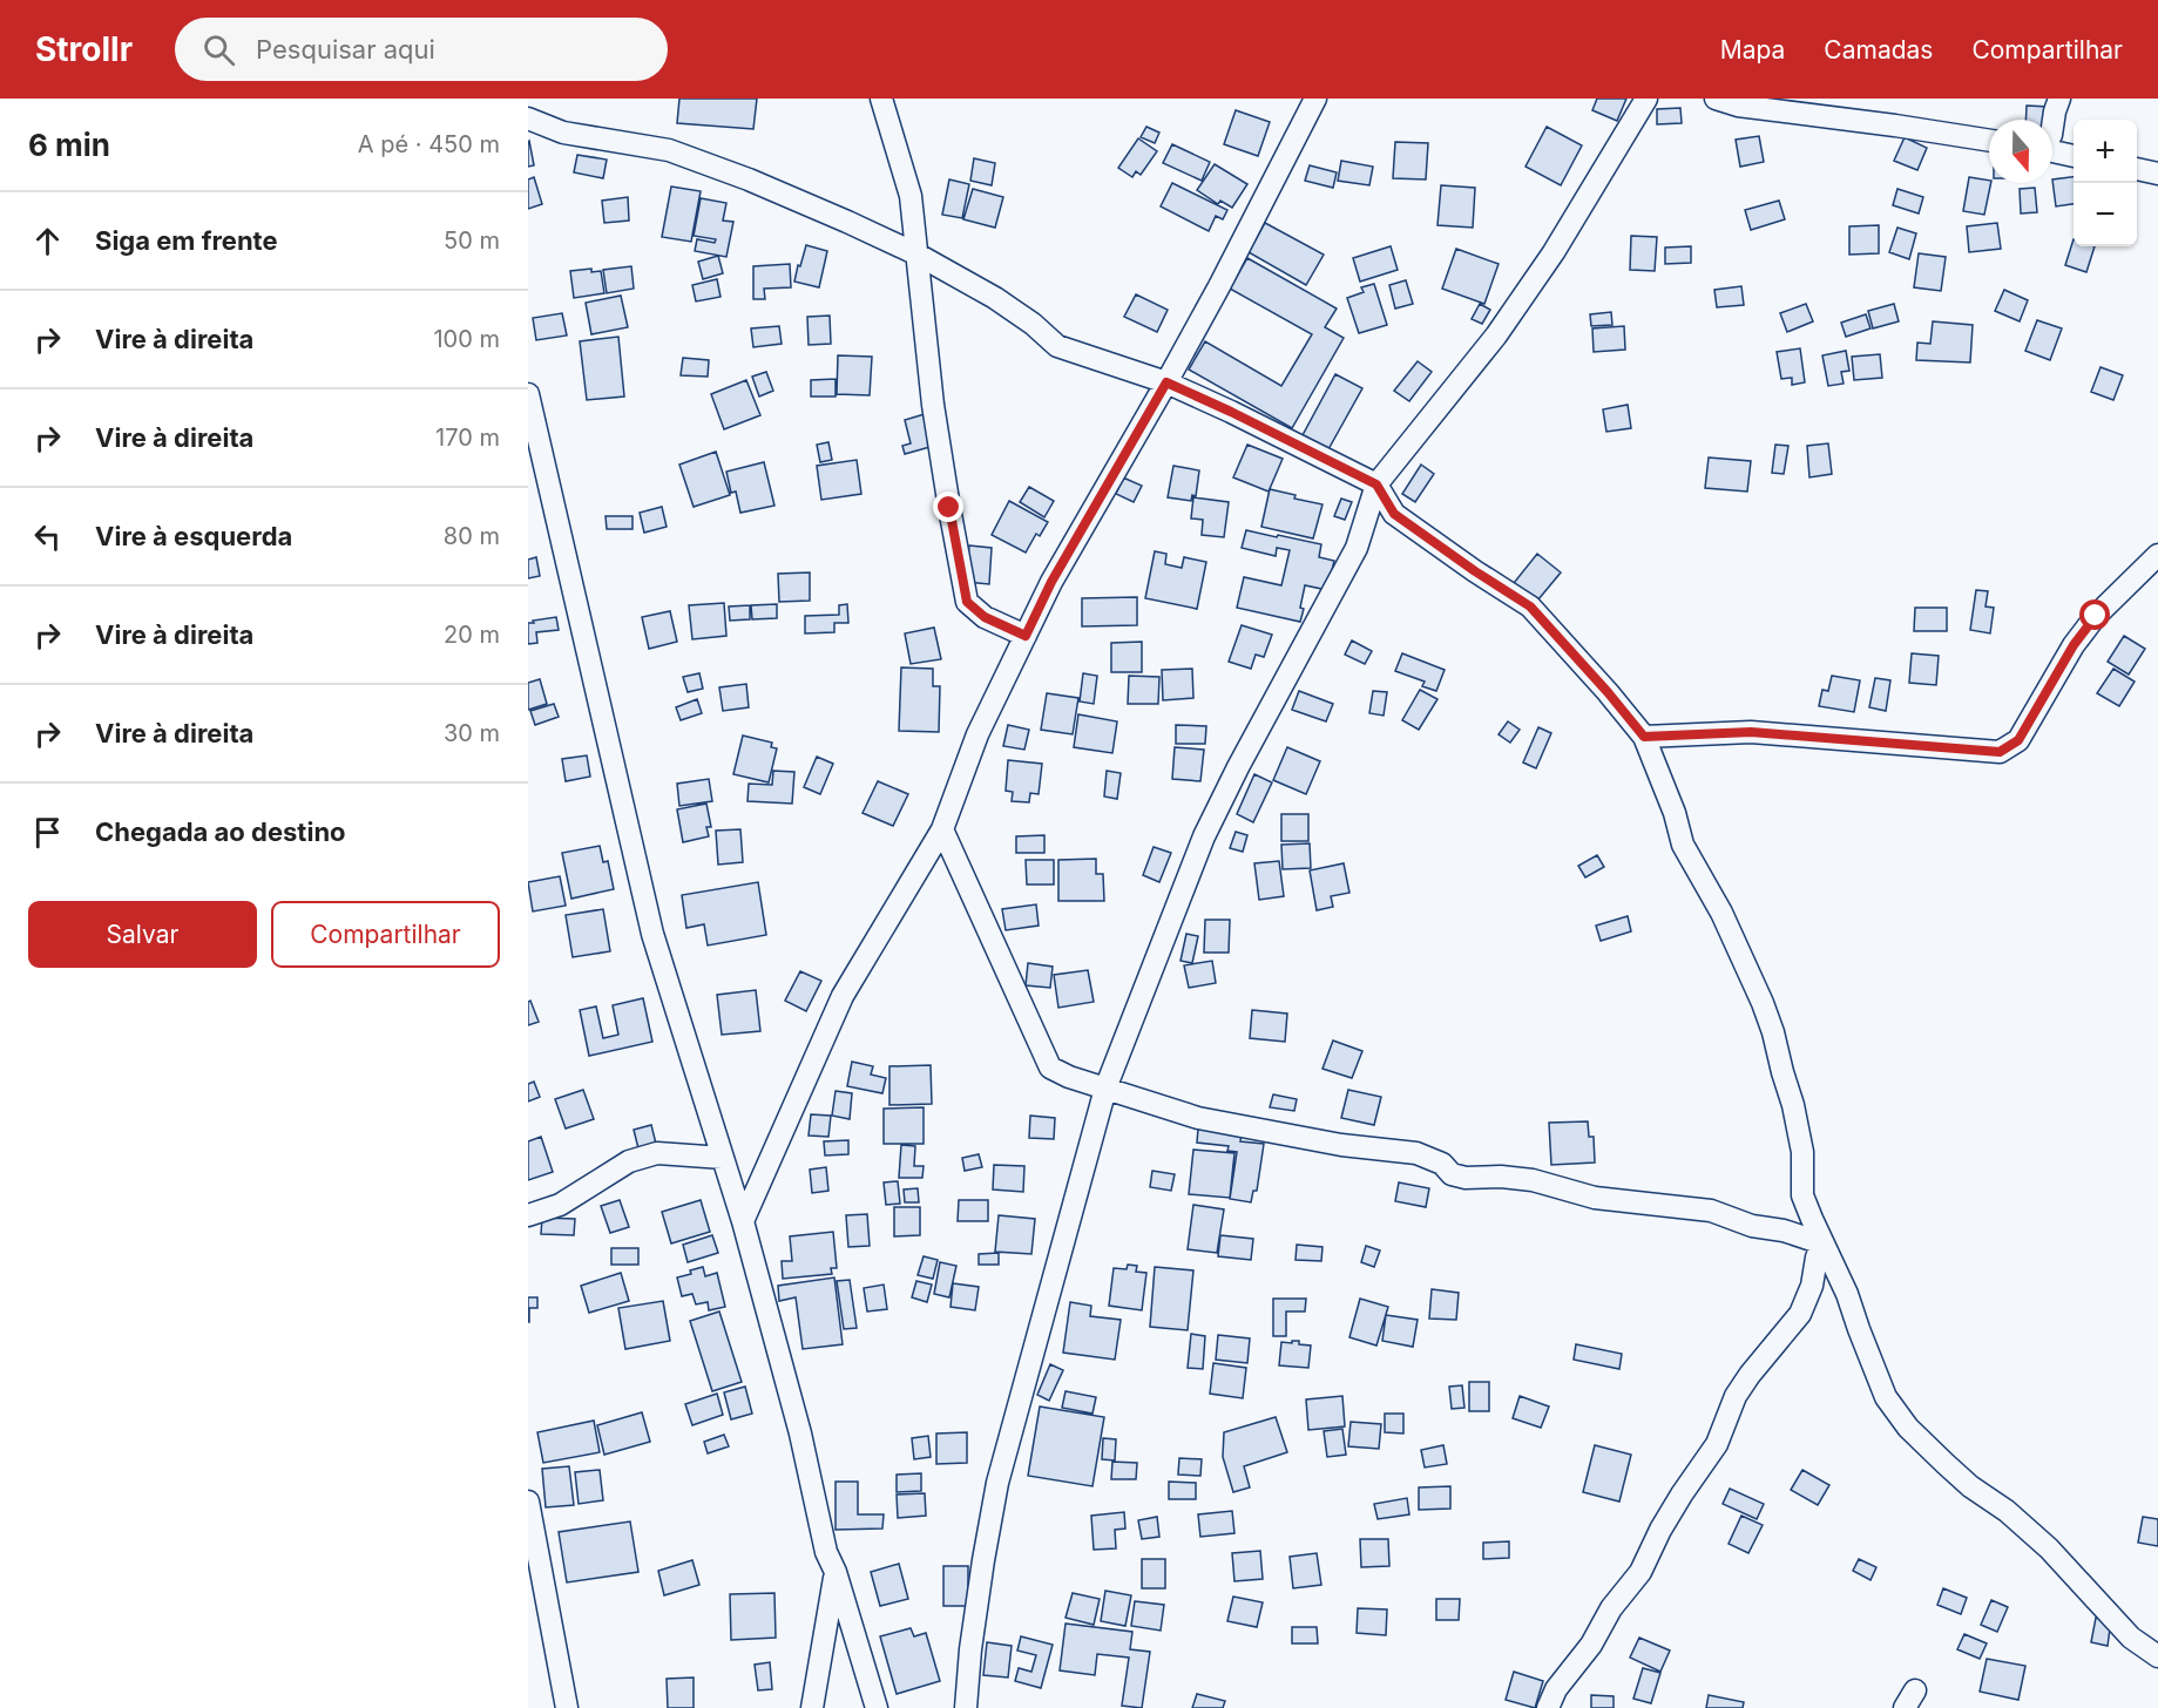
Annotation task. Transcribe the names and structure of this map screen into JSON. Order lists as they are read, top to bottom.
{
  "north": "bottom",
  "page": {
    "header": "Strollr",
    "search": "Pesquisar aqui",
    "nav": ["Mapa", "Camadas", "Compartilhar"],
    "heading": ["6 min", "A pé · 450 m"],
    "map_buttons": ["+", "−"],
    "list": [
      ["Siga em frente", "50 m"],
      ["Vire à direita", "100 m"],
      ["Vire à direita", "170 m"],
      ["Vire à esquerda", "80 m"],
      ["Vire à direita", "20 m"],
      ["Vire à direita", "30 m"],
      "Chegada ao destino"
    ],
    "buttons": ["Salvar", "Compartilhar"]
  }
}
